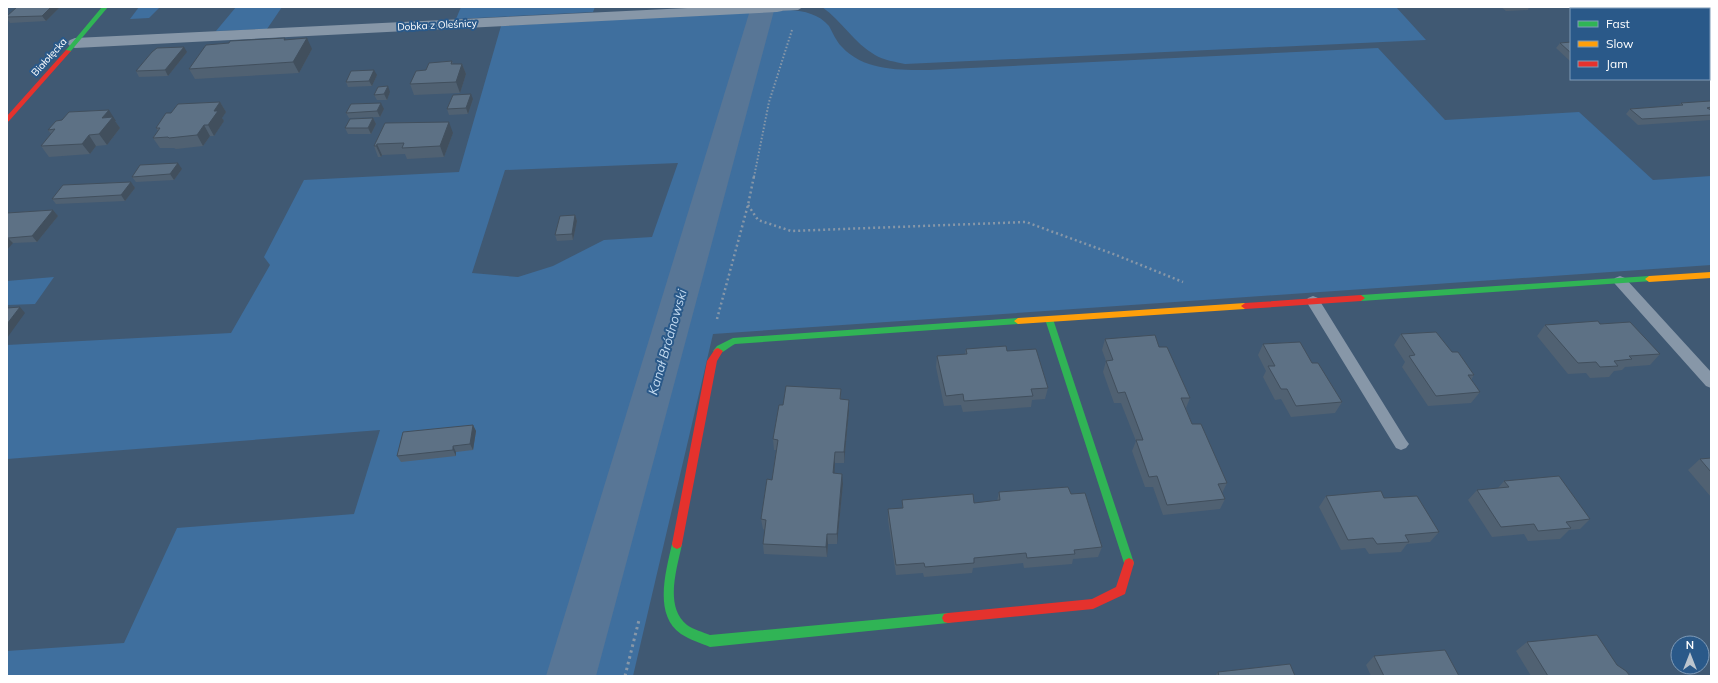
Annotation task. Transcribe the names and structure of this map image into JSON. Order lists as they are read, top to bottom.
{
  "streets": {
    "street": ["Dobka z Oleśnicy", "Białołęcka"]
  },
  "crossings": [
    ["Dobka z Oleśnicy", "Białołęcka"]
  ],
  "water": ["Kanał Bródnowski"],
  "legend": ["Fast", "Slow", "Jam"],
  "north": "top"
}
